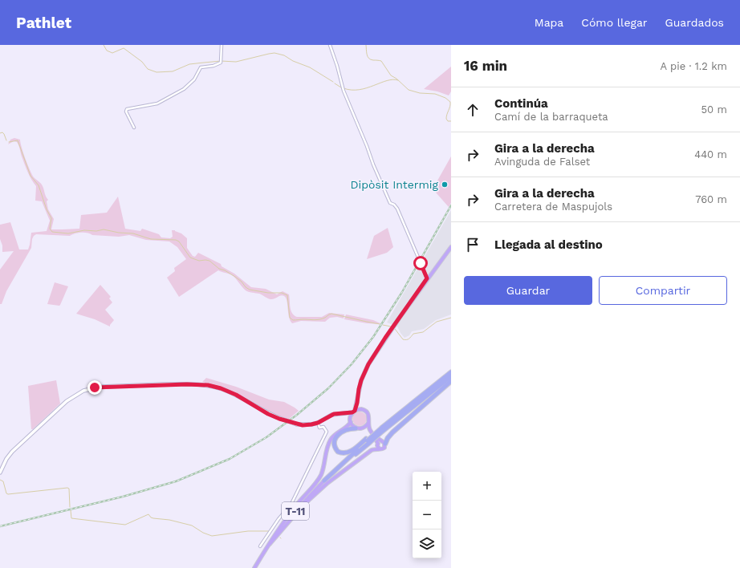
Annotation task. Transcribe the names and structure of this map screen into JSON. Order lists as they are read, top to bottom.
{
  "streets": {
    "highway": ["T-11"]
  },
  "places": ["Dipòsit Intermig"],
  "page": {
    "header": "Pathlet",
    "nav": ["Mapa", "Cómo llegar", "Guardados"],
    "heading": ["16 min", "A pie · 1.2 km"],
    "list": [
      ["Continúa", "Camí de la barraqueta", "50 m"],
      ["Gira a la derecha", "Avinguda de Falset", "440 m"],
      ["Gira a la derecha", "Carretera de Maspujols", "760 m"],
      "Llegada al destino"
    ],
    "buttons": ["Guardar", "Compartir"],
    "map_buttons": ["+", "−"]
  }
}
